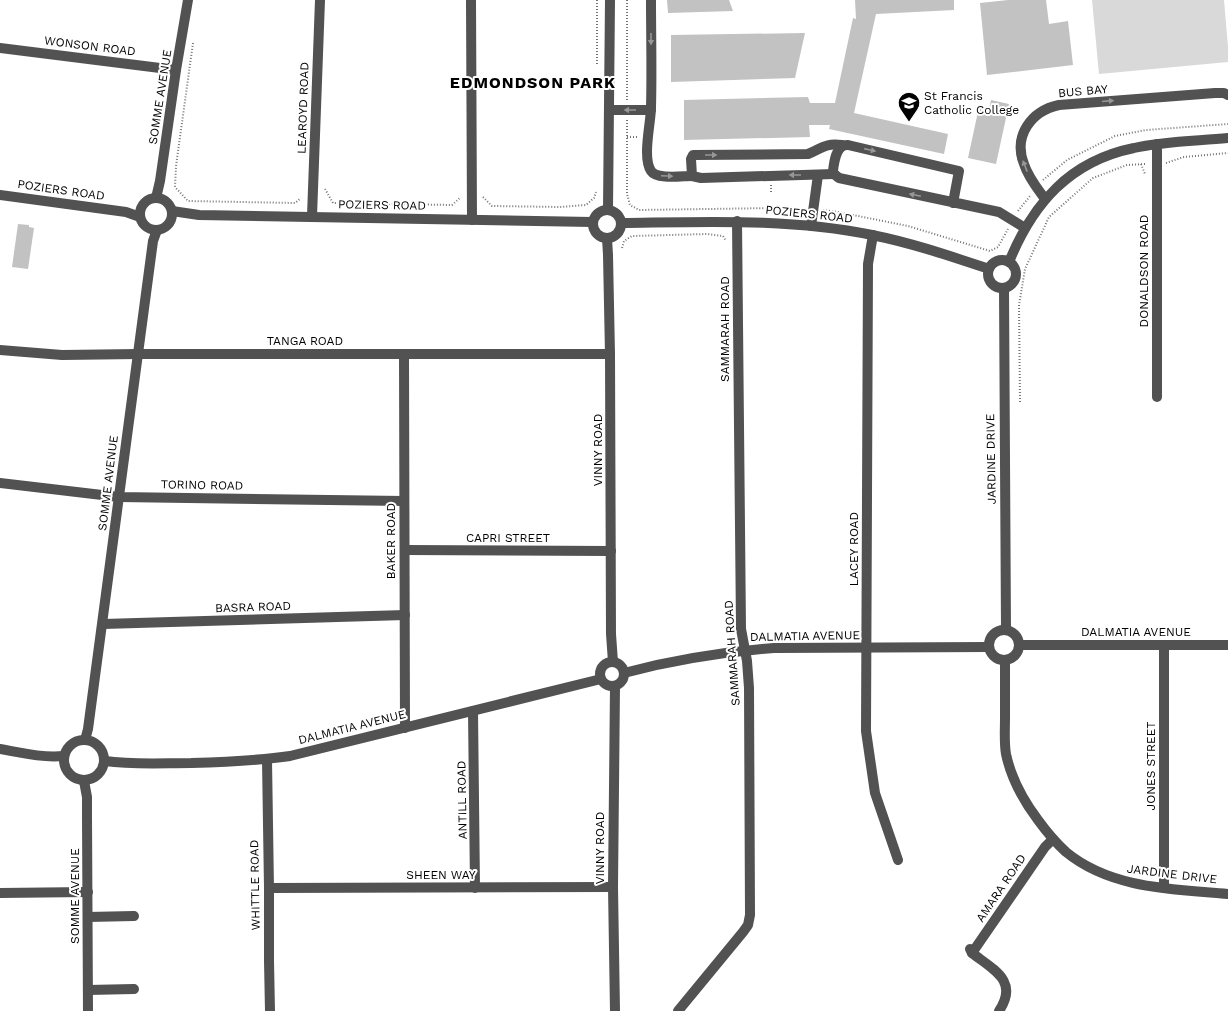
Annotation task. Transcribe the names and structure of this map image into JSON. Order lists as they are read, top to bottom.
{
  "streets": {
    "street": [
      "WONSON ROAD",
      "BUS BAY",
      "SOMME AVENUE",
      "LEAROYD ROAD",
      "POZIERS ROAD",
      "DONALDSON ROAD",
      "SAMMARAH ROAD",
      "TANGA ROAD",
      "VINNY ROAD",
      "JARDINE DRIVE",
      "TORINO ROAD",
      "CAPRI STREET",
      "BAKER ROAD",
      "LACEY ROAD",
      "BASRA ROAD",
      "DALMATIA AVENUE",
      "JONES STREET",
      "ANTILL ROAD",
      "SHEEN WAY",
      "WHITTLE ROAD",
      "AMARA ROAD"
    ]
  },
  "crossings": [
    ["WONSON ROAD", "SOMME AVENUE"],
    ["SOMME AVENUE", "POZIERS ROAD"],
    ["SOMME AVENUE", "TANGA ROAD"],
    ["SOMME AVENUE", "TORINO ROAD"],
    ["SOMME AVENUE", "BASRA ROAD"],
    ["SOMME AVENUE", "DALMATIA AVENUE"],
    ["LEAROYD ROAD", "POZIERS ROAD"],
    ["POZIERS ROAD", "SAMMARAH ROAD"],
    ["POZIERS ROAD", "VINNY ROAD"],
    ["POZIERS ROAD", "JARDINE DRIVE"],
    ["POZIERS ROAD", "LACEY ROAD"],
    ["SAMMARAH ROAD", "DALMATIA AVENUE"],
    ["TANGA ROAD", "VINNY ROAD"],
    ["TANGA ROAD", "BAKER ROAD"],
    ["VINNY ROAD", "CAPRI STREET"],
    ["VINNY ROAD", "DALMATIA AVENUE"],
    ["VINNY ROAD", "SHEEN WAY"],
    ["JARDINE DRIVE", "DALMATIA AVENUE"],
    ["JARDINE DRIVE", "JONES STREET"],
    ["JARDINE DRIVE", "AMARA ROAD"],
    ["TORINO ROAD", "BAKER ROAD"],
    ["CAPRI STREET", "BAKER ROAD"],
    ["BAKER ROAD", "BASRA ROAD"],
    ["BAKER ROAD", "DALMATIA AVENUE"],
    ["LACEY ROAD", "DALMATIA AVENUE"],
    ["DALMATIA AVENUE", "JONES STREET"],
    ["DALMATIA AVENUE", "ANTILL ROAD"],
    ["DALMATIA AVENUE", "WHITTLE ROAD"],
    ["ANTILL ROAD", "SHEEN WAY"],
    ["SHEEN WAY", "WHITTLE ROAD"]
  ],
  "districts": ["EDMONDSON PARK"],
  "places": {
    "school or university": ["St Francis Catholic College"]
  }
}
